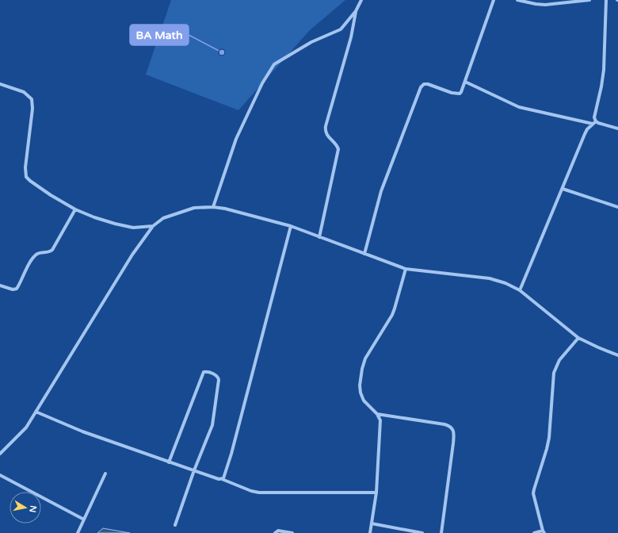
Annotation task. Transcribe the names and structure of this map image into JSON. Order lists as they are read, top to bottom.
{
  "places": ["BA Math"],
  "north": "right"
}
